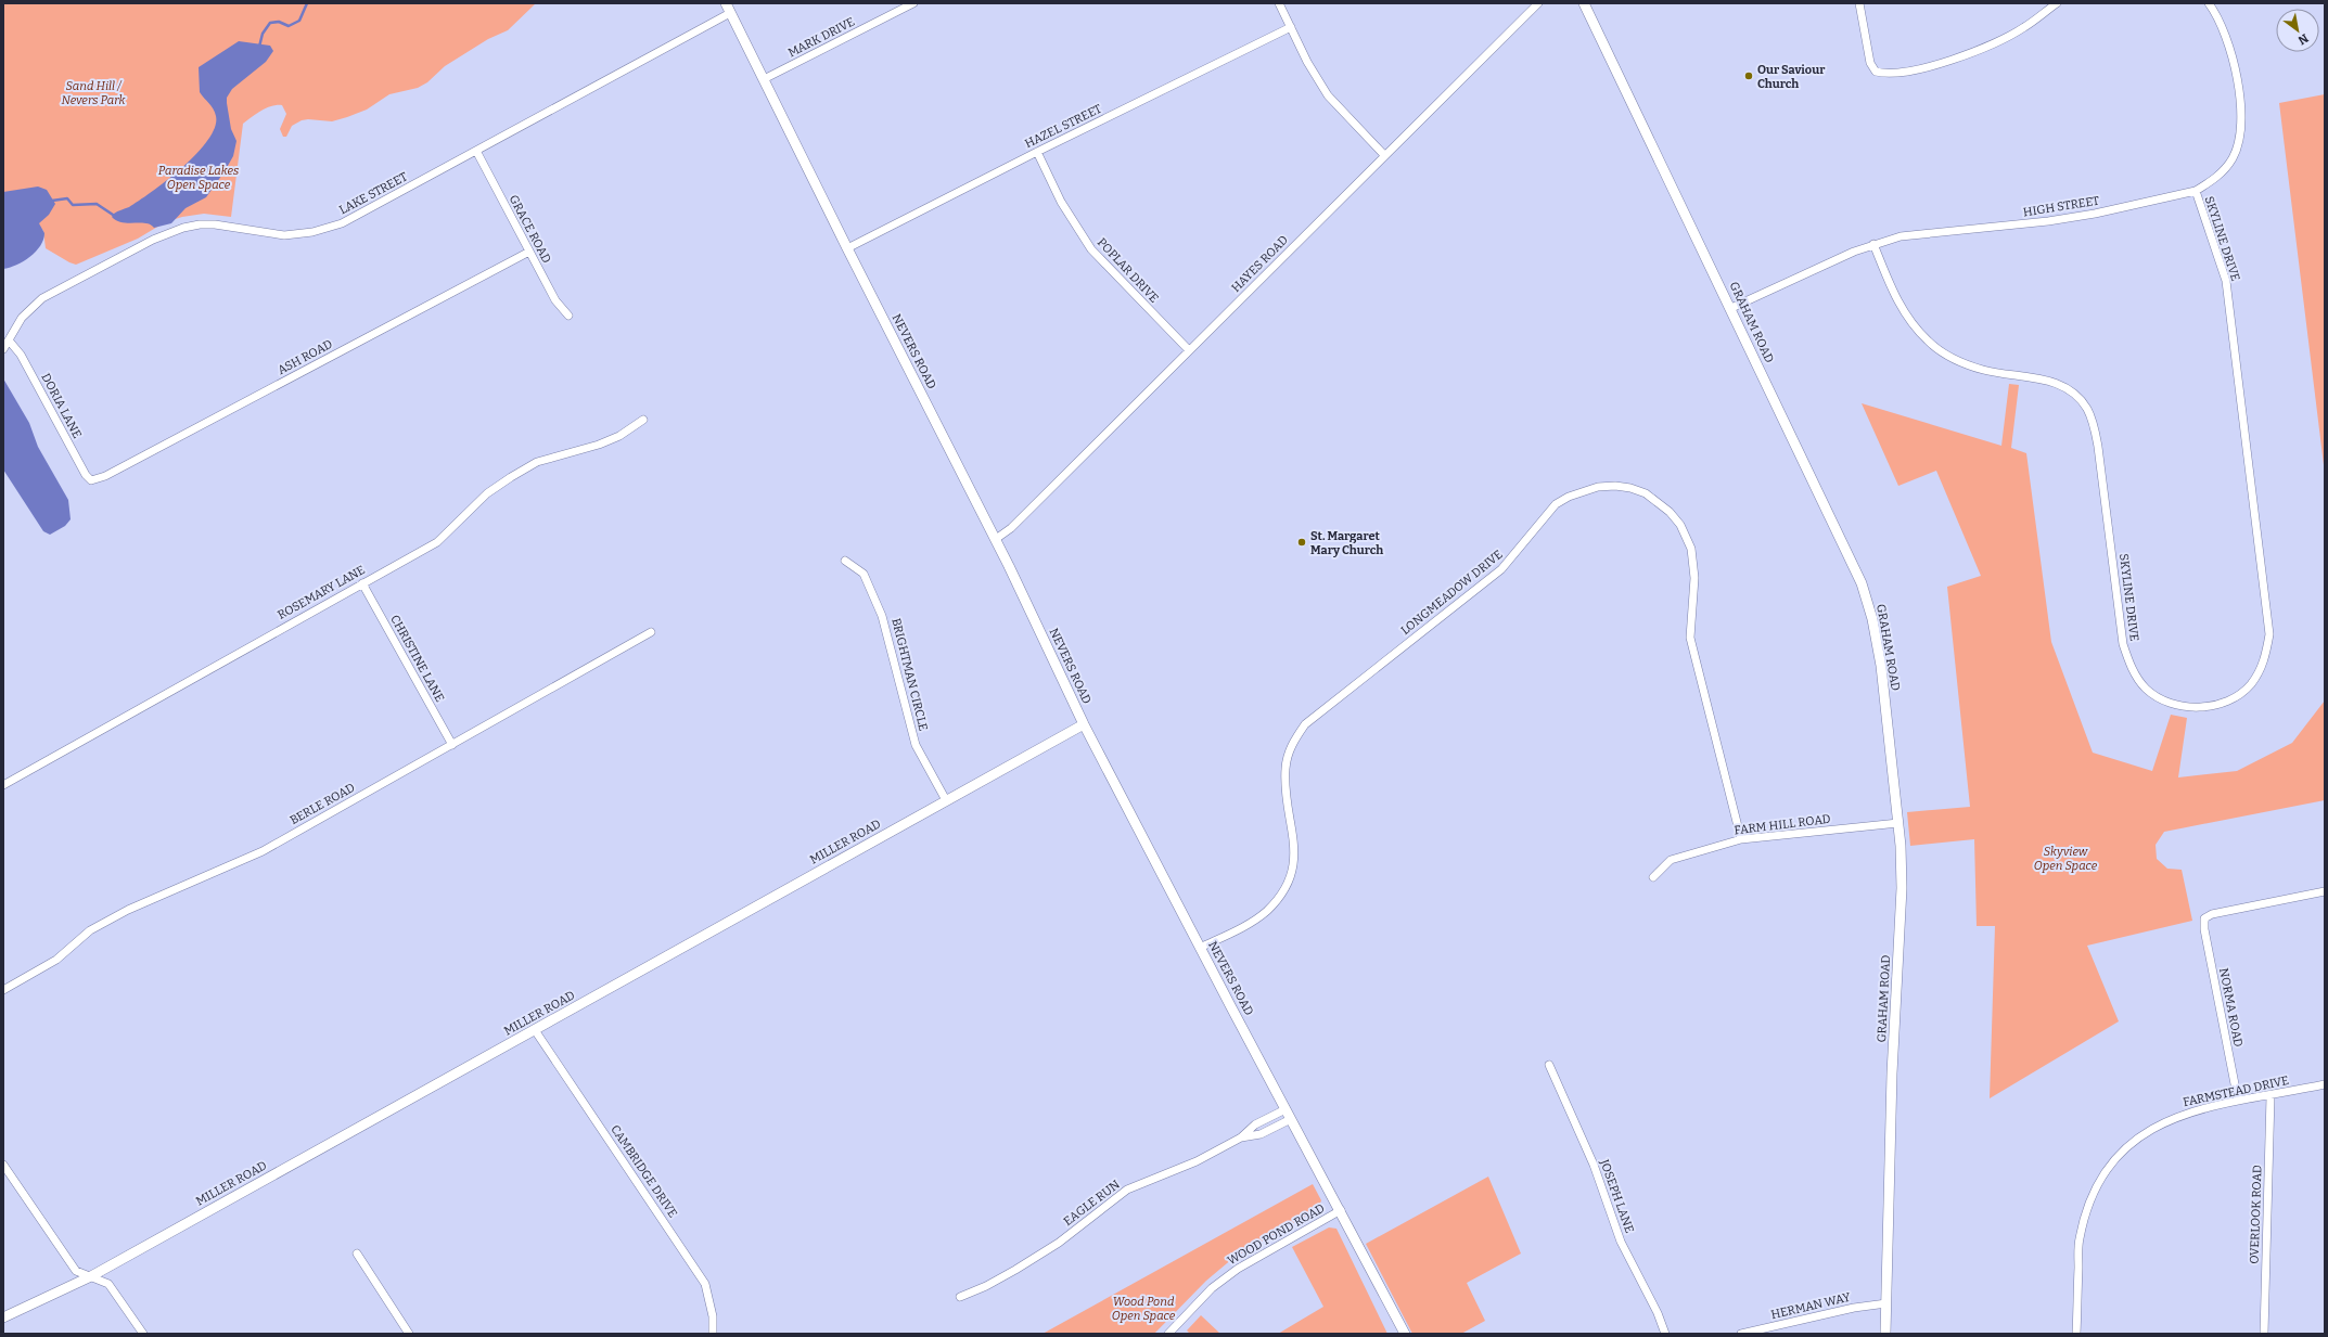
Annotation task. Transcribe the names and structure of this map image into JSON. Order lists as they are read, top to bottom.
{
  "streets": {
    "street": [
      "MARK DRIVE",
      "HAZEL STREET",
      "LAKE STREET",
      "HIGH STREET",
      "GRACE ROAD",
      "SKYLINE DRIVE",
      "HAYES ROAD",
      "POPLAR DRIVE",
      "GRAHAM ROAD",
      "NEVERS ROAD",
      "ASH ROAD",
      "DORIA LANE",
      "ROSEMARY LANE",
      "LONGMEADOW DRIVE",
      "CHRISTINE LANE",
      "BRIGHTMAN CIRCLE",
      "BERLE ROAD",
      "FARM HILL ROAD",
      "MILLER ROAD",
      "NORMA ROAD",
      "FARMSTEAD DRIVE",
      "CAMBRIDGE DRIVE",
      "JOSEPH LANE",
      "EAGLE RUN",
      "OVERLOOK ROAD",
      "WOOD POND ROAD",
      "HERMAN WAY"
    ]
  },
  "crossings": [
    ["MARK DRIVE", "NEVERS ROAD"],
    ["HAZEL STREET", "POPLAR DRIVE"],
    ["HAZEL STREET", "NEVERS ROAD"],
    ["LAKE STREET", "GRACE ROAD"],
    ["LAKE STREET", "NEVERS ROAD"],
    ["LAKE STREET", "DORIA LANE"],
    ["HIGH STREET", "SKYLINE DRIVE"],
    ["HIGH STREET", "GRAHAM ROAD"],
    ["GRACE ROAD", "ASH ROAD"],
    ["HAYES ROAD", "POPLAR DRIVE"],
    ["HAYES ROAD", "NEVERS ROAD"],
    ["GRAHAM ROAD", "FARM HILL ROAD"],
    ["GRAHAM ROAD", "HERMAN WAY"],
    ["NEVERS ROAD", "LONGMEADOW DRIVE"],
    ["NEVERS ROAD", "MILLER ROAD"],
    ["NEVERS ROAD", "EAGLE RUN"],
    ["NEVERS ROAD", "WOOD POND ROAD"],
    ["ASH ROAD", "DORIA LANE"],
    ["ROSEMARY LANE", "CHRISTINE LANE"],
    ["LONGMEADOW DRIVE", "FARM HILL ROAD"],
    ["CHRISTINE LANE", "BERLE ROAD"],
    ["BRIGHTMAN CIRCLE", "MILLER ROAD"],
    ["MILLER ROAD", "CAMBRIDGE DRIVE"],
    ["NORMA ROAD", "FARMSTEAD DRIVE"],
    ["FARMSTEAD DRIVE", "OVERLOOK ROAD"]
  ],
  "parks": [
    "Sand Hill / Nevers Park",
    "Paradise Lakes Open Space",
    "Skyview Open Space",
    "Wood Pond Open Space"
  ],
  "places": ["Our Saviour Church", "St. Margaret Mary Church"],
  "north": "bottom right"
}
